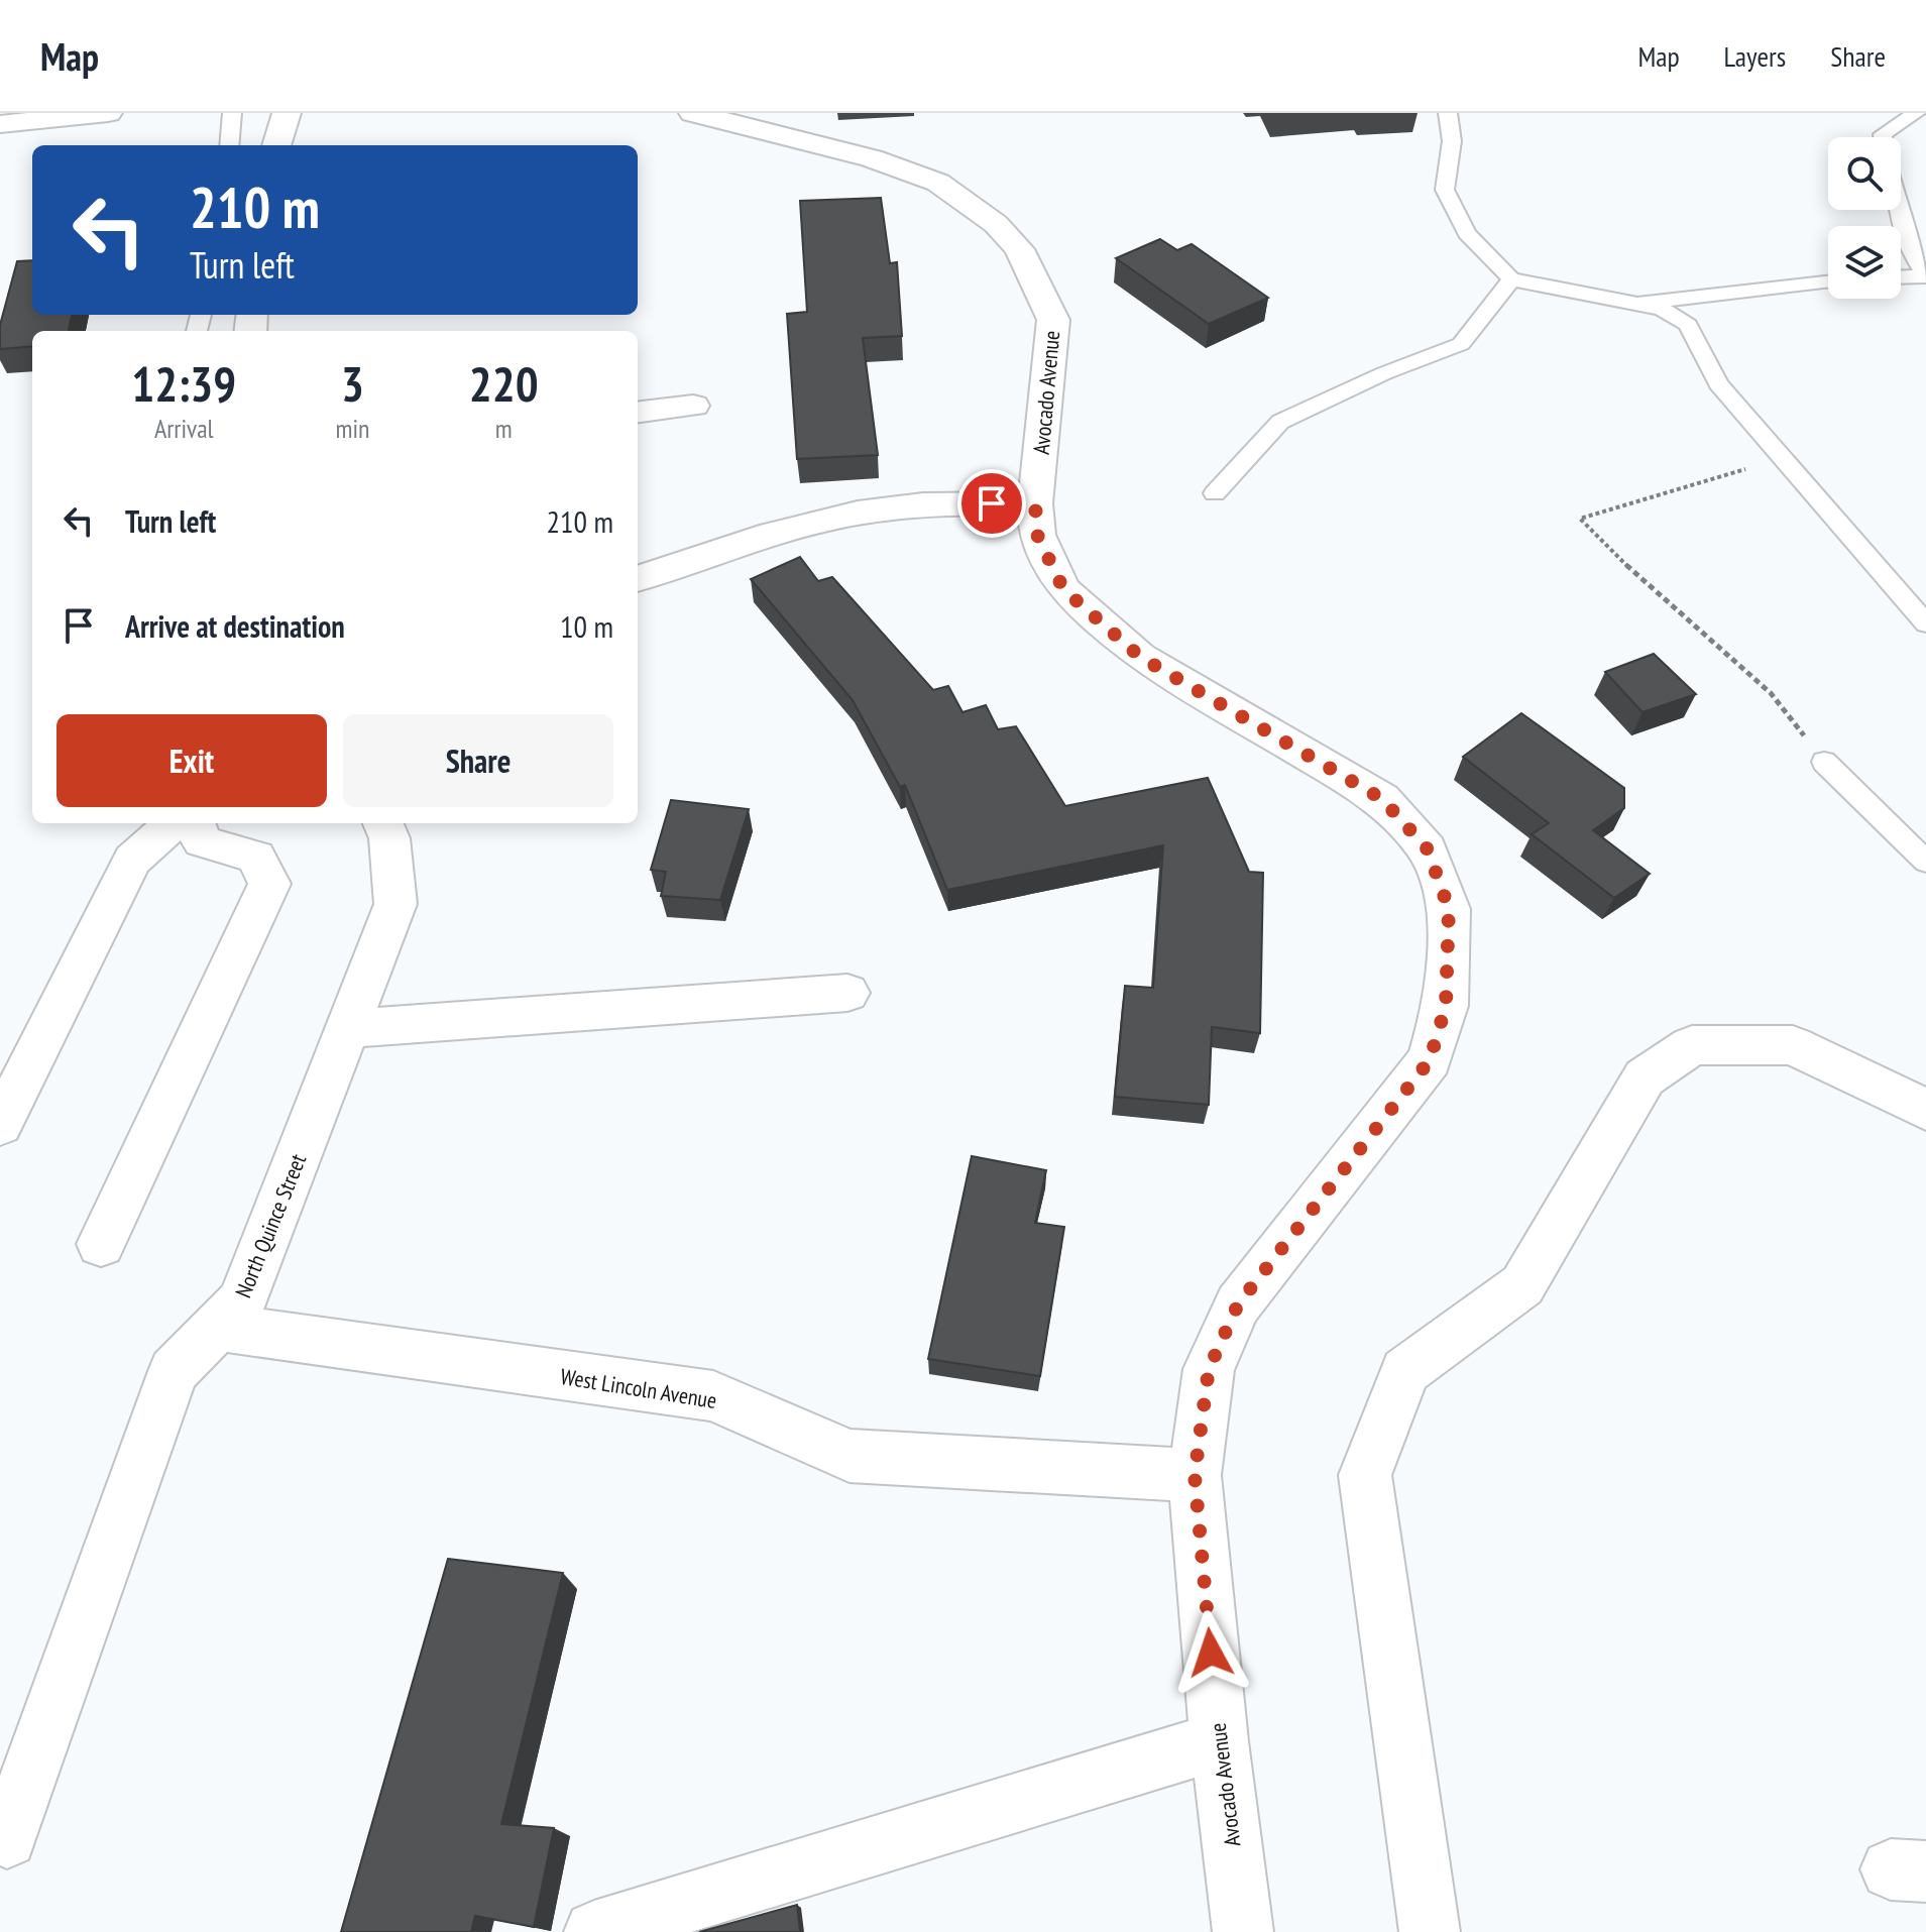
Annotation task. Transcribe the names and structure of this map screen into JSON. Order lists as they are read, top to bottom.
{
  "streets": {
    "street": ["Avocado Avenue", "North Quince Street", "West Lincoln Avenue"]
  },
  "crossings": [
    ["Avocado Avenue", "West Lincoln Avenue"],
    ["North Quince Street", "West Lincoln Avenue"]
  ],
  "page": {
    "header": "Map",
    "nav": ["Map", "Layers", "Share"],
    "turn": ["210 m", "Turn left"],
    "eta": [
      "12:39",
      "Arrival",
      "3",
      "min",
      "220",
      "m"
    ],
    "list": [
      {
        "name": "Turn left",
        "value": "210 m"
      },
      {
        "name": "Arrive at destination",
        "value": "10 m"
      }
    ],
    "buttons": ["Exit", "Share"]
  }
}
